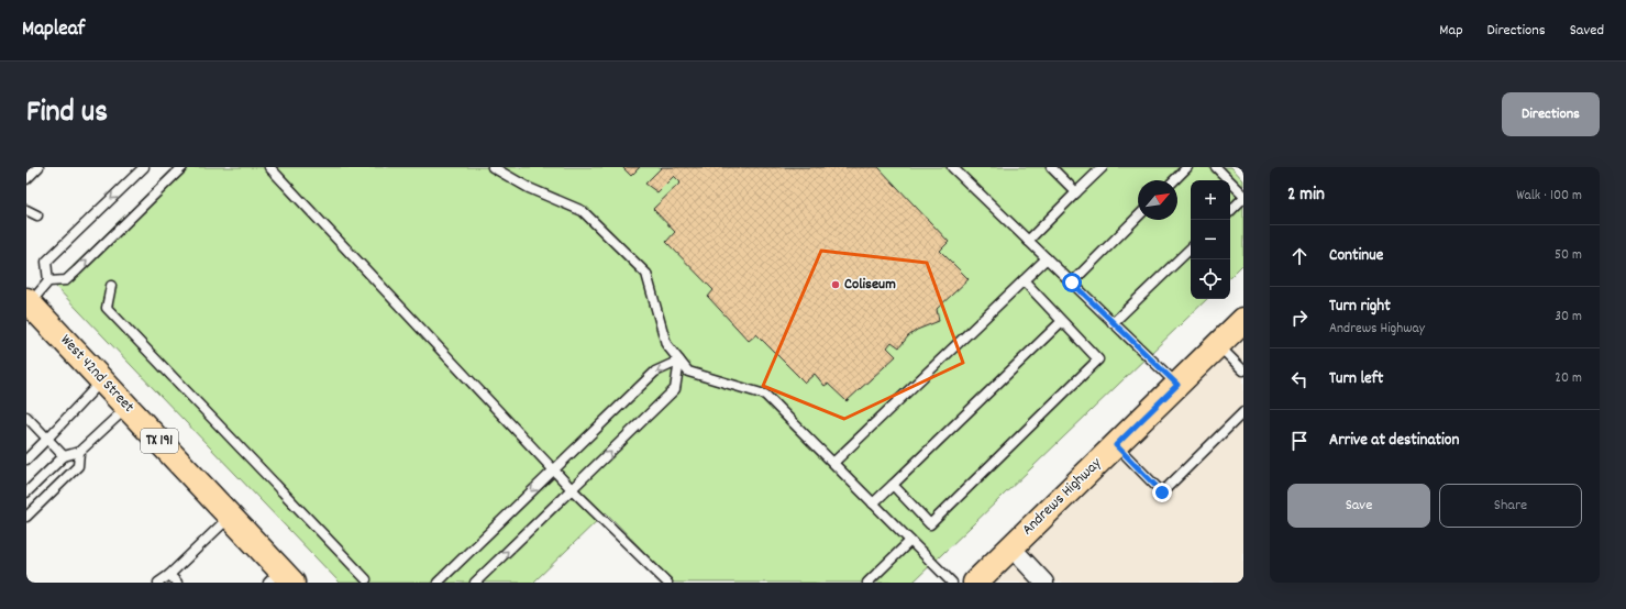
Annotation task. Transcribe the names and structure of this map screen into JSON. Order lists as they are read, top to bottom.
{
  "streets": {
    "main road": ["West 42nd Street", "TX 191", "Andrews Highway"]
  },
  "places": ["Coliseum"],
  "north": "top right",
  "page": {
    "header": "Mapleaf",
    "nav": ["Map", "Directions", "Saved"],
    "title": "Find us",
    "buttons": [
      "Directions",
      ["Save", "Share"]
    ],
    "heading": ["2 min", "Walk · 100 m"],
    "map_buttons": ["+", "−"],
    "list": [
      ["Continue", "50 m"],
      ["Turn right", "Andrews Highway", "30 m"],
      ["Turn left", "20 m"],
      "Arrive at destination"
    ]
  }
}
